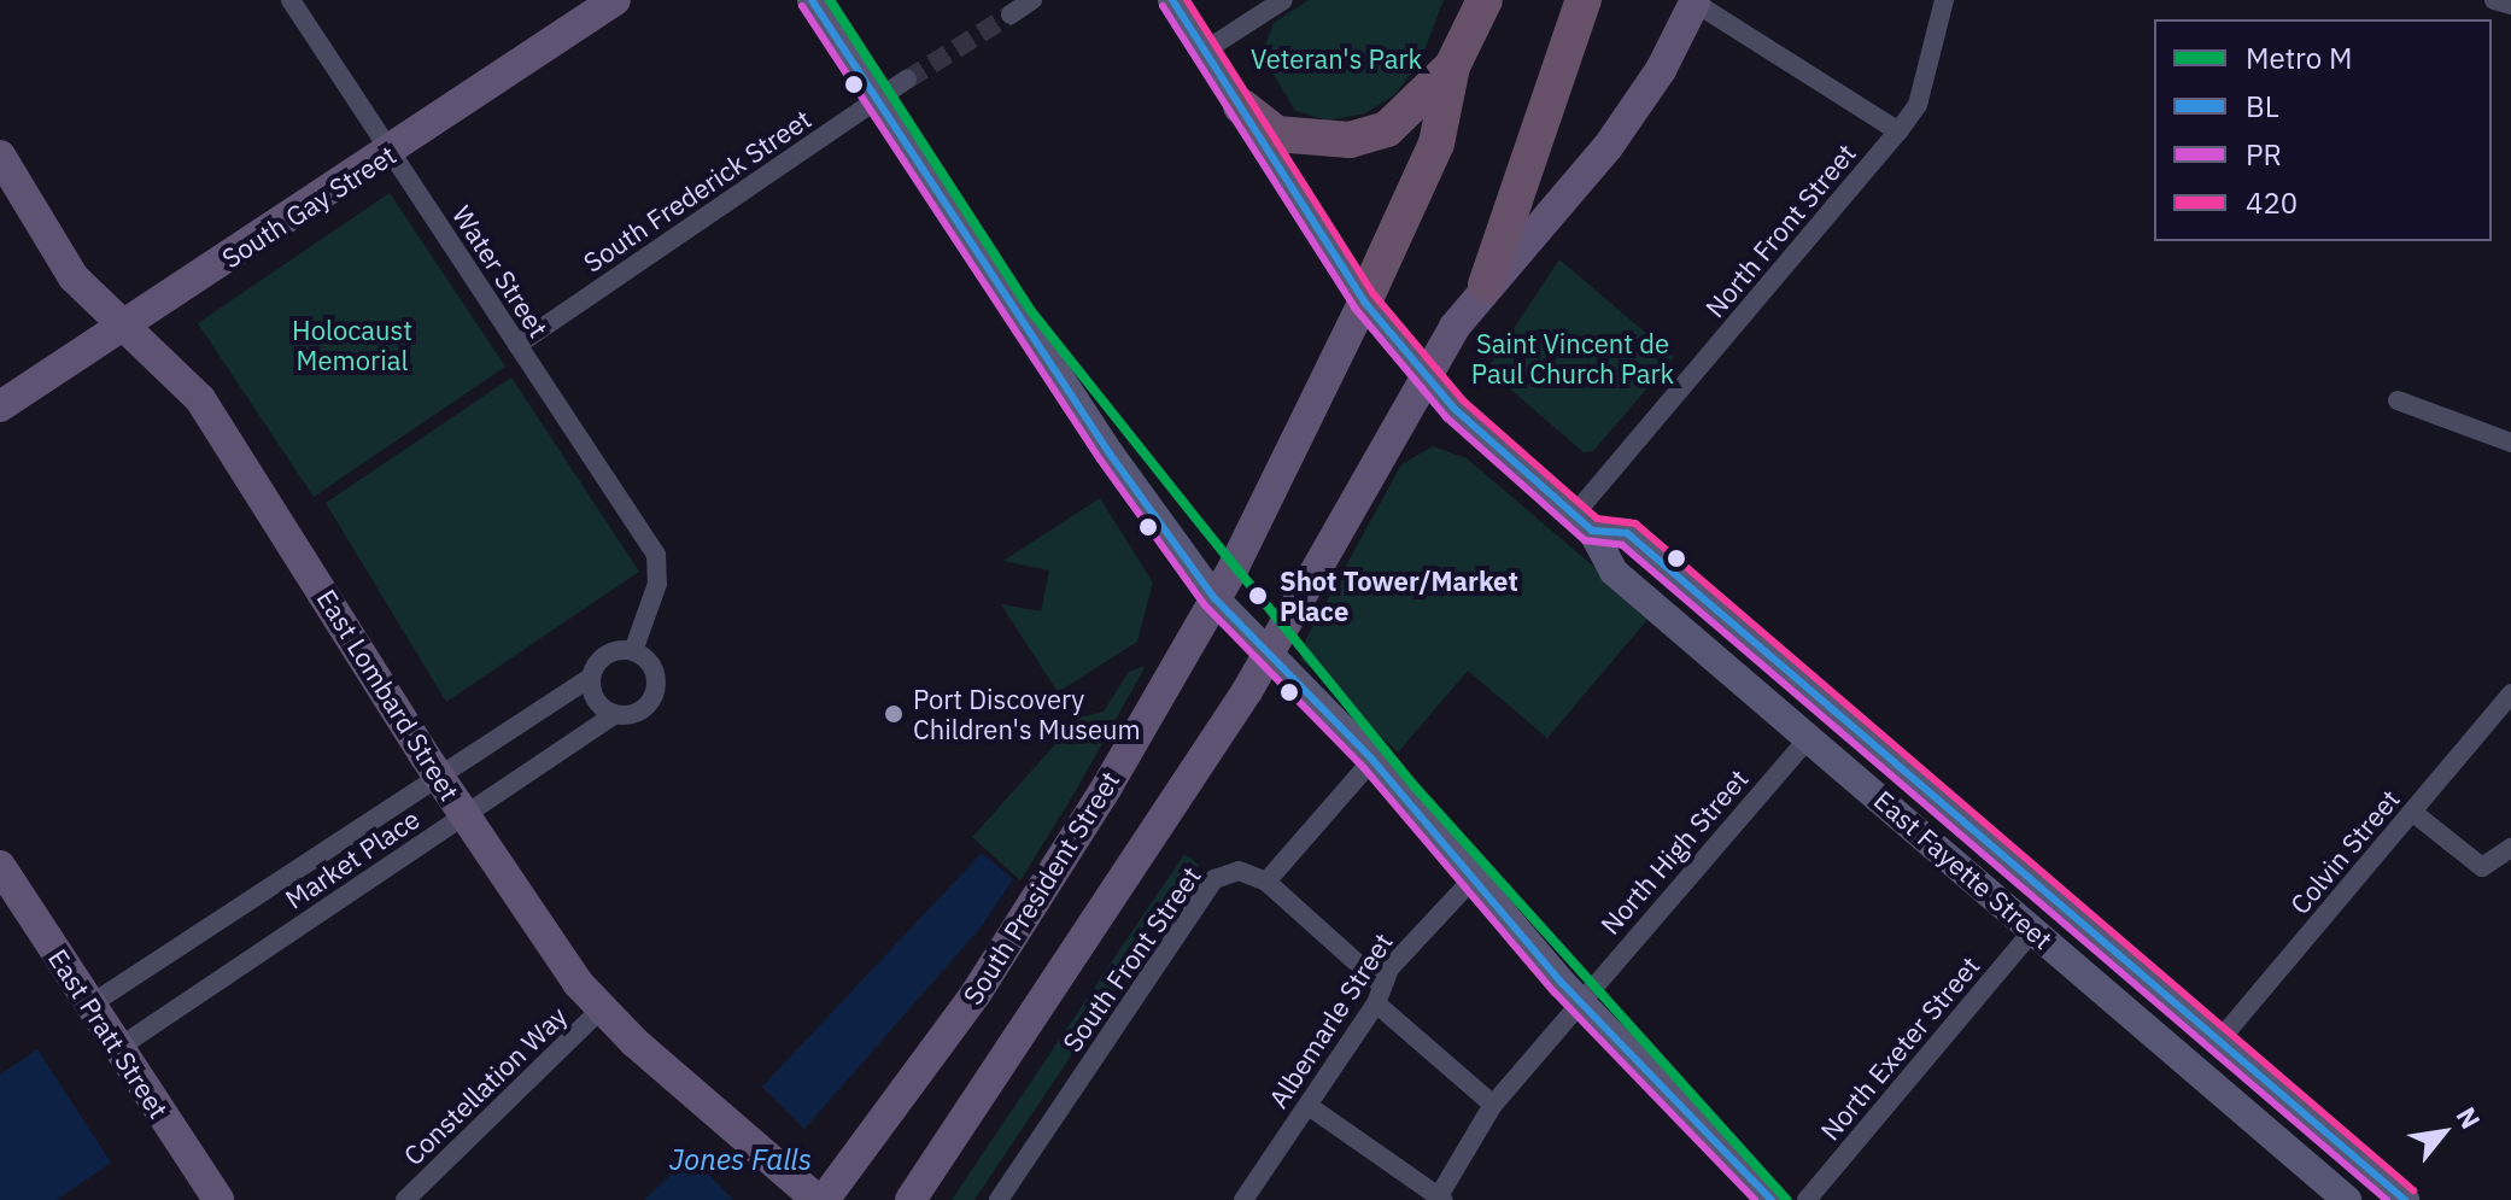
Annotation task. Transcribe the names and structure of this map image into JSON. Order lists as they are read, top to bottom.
{
  "streets": {
    "main road": [
      "South Gay Street",
      "East Lombard Street",
      "East Fayette Street",
      "South President Street",
      "East Pratt Street"
    ],
    "street": [
      "South Frederick Street",
      "North Front Street",
      "Water Street",
      "North High Street",
      "Colvin Street",
      "Market Place",
      "South Front Street",
      "Albemarle Street",
      "North Exeter Street",
      "Constellation Way"
    ]
  },
  "crossings": [
    ["South Frederick Street", "Water Street"],
    ["South Gay Street", "Water Street"],
    ["South Gay Street", "East Lombard Street"],
    ["North Front Street", "East Fayette Street"],
    ["Water Street", "Market Place"],
    ["East Lombard Street", "Market Place"],
    ["East Lombard Street", "South President Street"],
    ["East Lombard Street", "Constellation Way"],
    ["North High Street", "East Fayette Street"],
    ["Colvin Street", "East Fayette Street"],
    ["Market Place", "East Pratt Street"],
    ["East Fayette Street", "South President Street"],
    ["East Fayette Street", "North Exeter Street"]
  ],
  "water": ["Jones Falls"],
  "parks": ["Veteran's Park", "Holocaust Memorial", "Saint Vincent de Paul Church Park"],
  "places": ["Shot Tower/Market Place", "Port Discovery Children's Museum"],
  "lines": [
    "metro line M",
    "transit line BL",
    "transit line 420",
    "transit line PR"
  ],
  "legend": [
    "Metro M",
    "BL",
    "PR",
    "420"
  ],
  "north": "top right"
}
